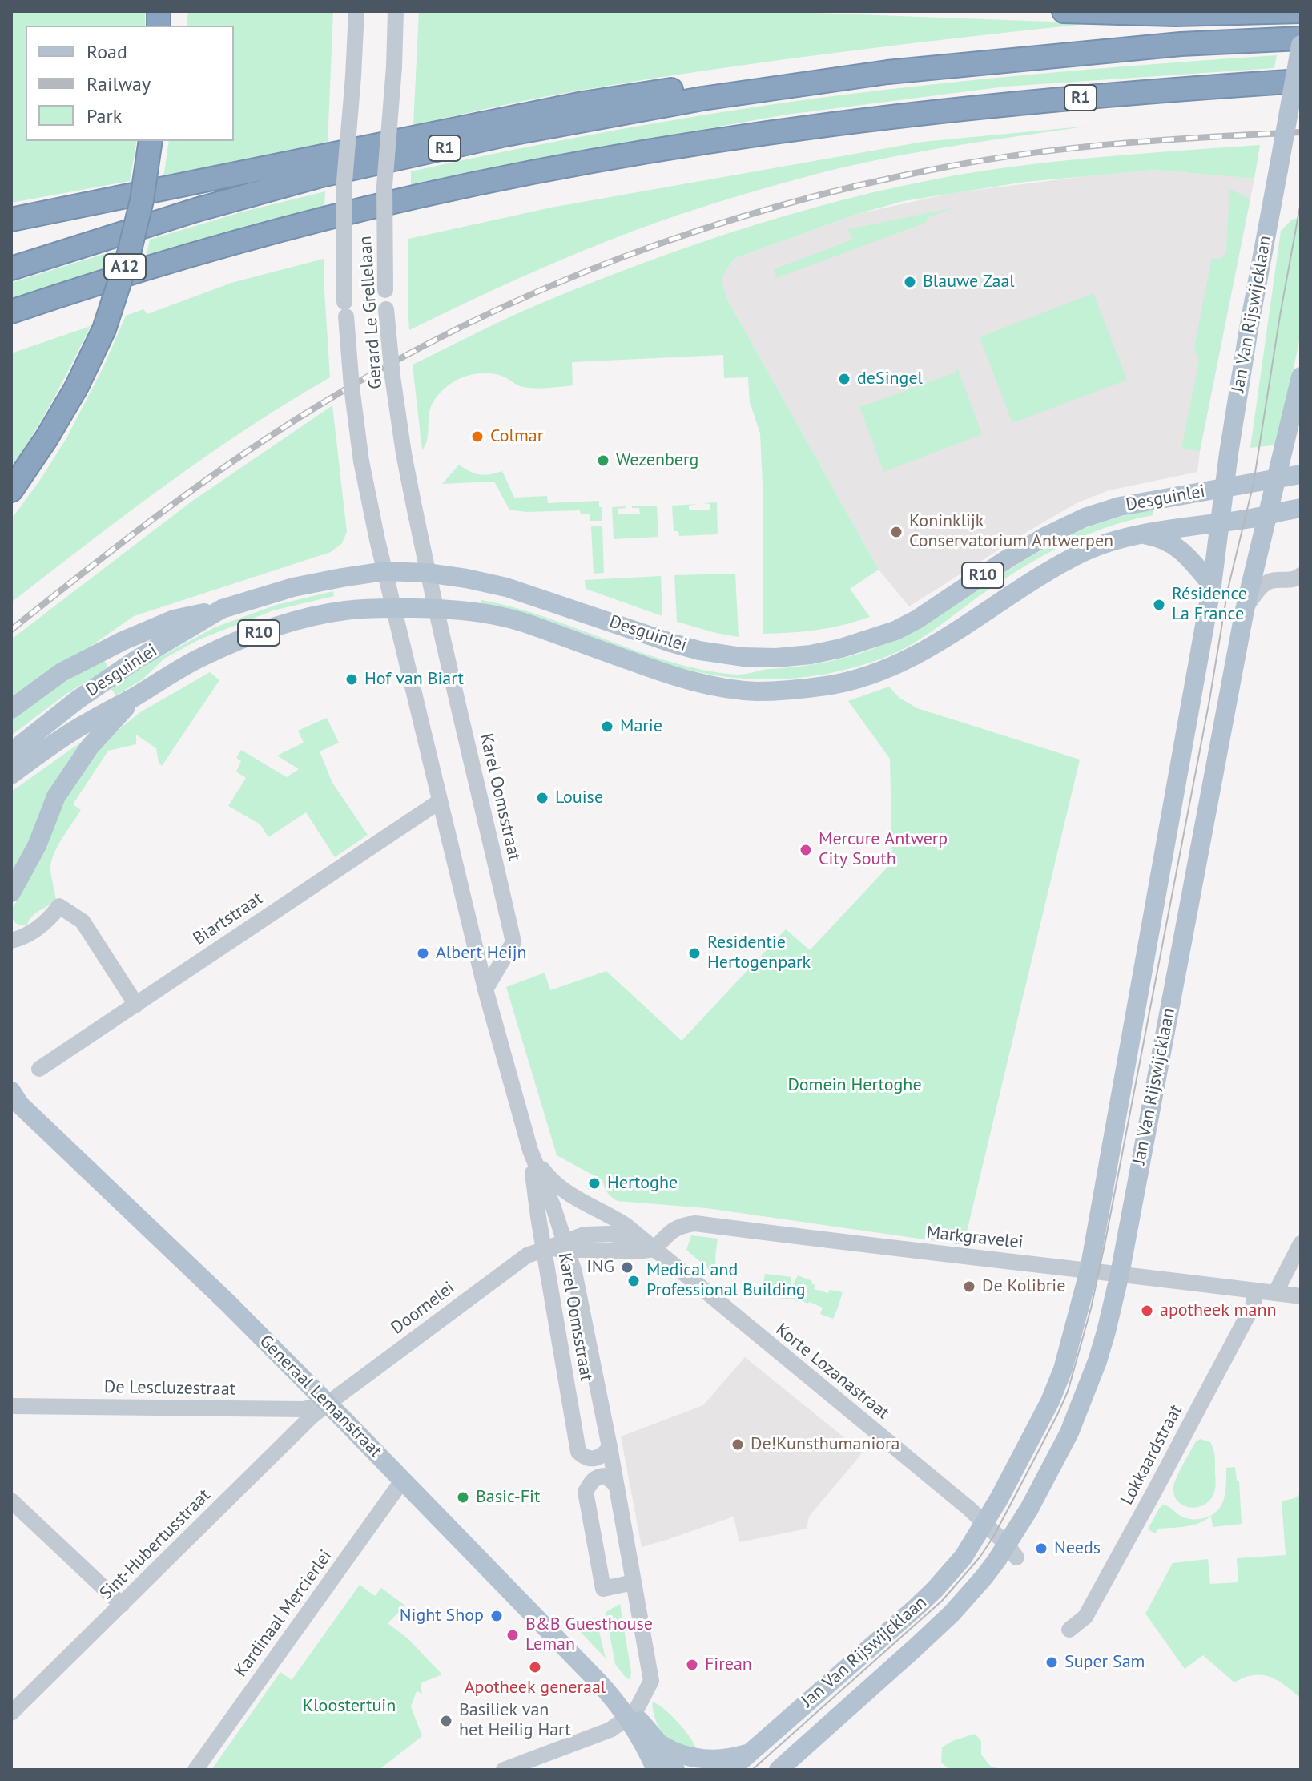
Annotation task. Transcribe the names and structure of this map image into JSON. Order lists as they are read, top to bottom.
{
  "streets": {
    "highway": ["R1", "A12"],
    "main road": [
      "Jan Van Rijswijcklaan",
      "Desguinlei",
      "R10",
      "Generaal Lemanstraat"
    ],
    "street": [
      "Gerard Le Grellelaan",
      "Karel Oomsstraat",
      "Biartstraat",
      "Markgravelei",
      "Doornelei",
      "Korte Lozanastraat",
      "De Lescluzestraat",
      "Lokkaardstraat",
      "Sint-Hubertusstraat",
      "Kardinaal Mercierlei"
    ]
  },
  "crossings": [
    ["Gerard Le Grellelaan", "Desguinlei"],
    ["Gerard Le Grellelaan", "Karel Oomsstraat"],
    ["Jan Van Rijswijcklaan", "Desguinlei"],
    ["Jan Van Rijswijcklaan", "Markgravelei"],
    ["Jan Van Rijswijcklaan", "Korte Lozanastraat"],
    ["Desguinlei", "Karel Oomsstraat"],
    ["Karel Oomsstraat", "Biartstraat"],
    ["Karel Oomsstraat", "Doornelei"],
    ["Karel Oomsstraat", "Generaal Lemanstraat"],
    ["Markgravelei", "Korte Lozanastraat"],
    ["Markgravelei", "Lokkaardstraat"],
    ["Doornelei", "De Lescluzestraat"],
    ["Doornelei", "Generaal Lemanstraat"],
    ["Doornelei", "Sint-Hubertusstraat"],
    ["De Lescluzestraat", "Generaal Lemanstraat"],
    ["De Lescluzestraat", "Sint-Hubertusstraat"],
    ["Generaal Lemanstraat", "Sint-Hubertusstraat"],
    ["Generaal Lemanstraat", "Kardinaal Mercierlei"]
  ],
  "parks": ["Domein Hertoghe", "Kloostertuin"],
  "places": [
    "Blauwe Zaal",
    "deSingel",
    "Colmar",
    "Wezenberg",
    "Koninklijk Conservatorium Antwerpen",
    "Résidence La France",
    "Hof van Biart",
    "Marie",
    "Louise",
    "Mercure Antwerp City South",
    "Albert Heijn",
    "Residentie Hertogenpark",
    "Hertoghe",
    "ING",
    "Medical and Professional Building",
    "De Kolibrie",
    "apotheek mann",
    "De!Kunsthumaniora",
    "Basic-Fit",
    "Needs",
    "Night Shop",
    "B&B Guesthouse Leman",
    "Super Sam",
    "Firean",
    "Apotheek generaal",
    "Basiliek van het Heilig Hart"
  ],
  "legend": ["Road", "Railway", "Park"]
}
